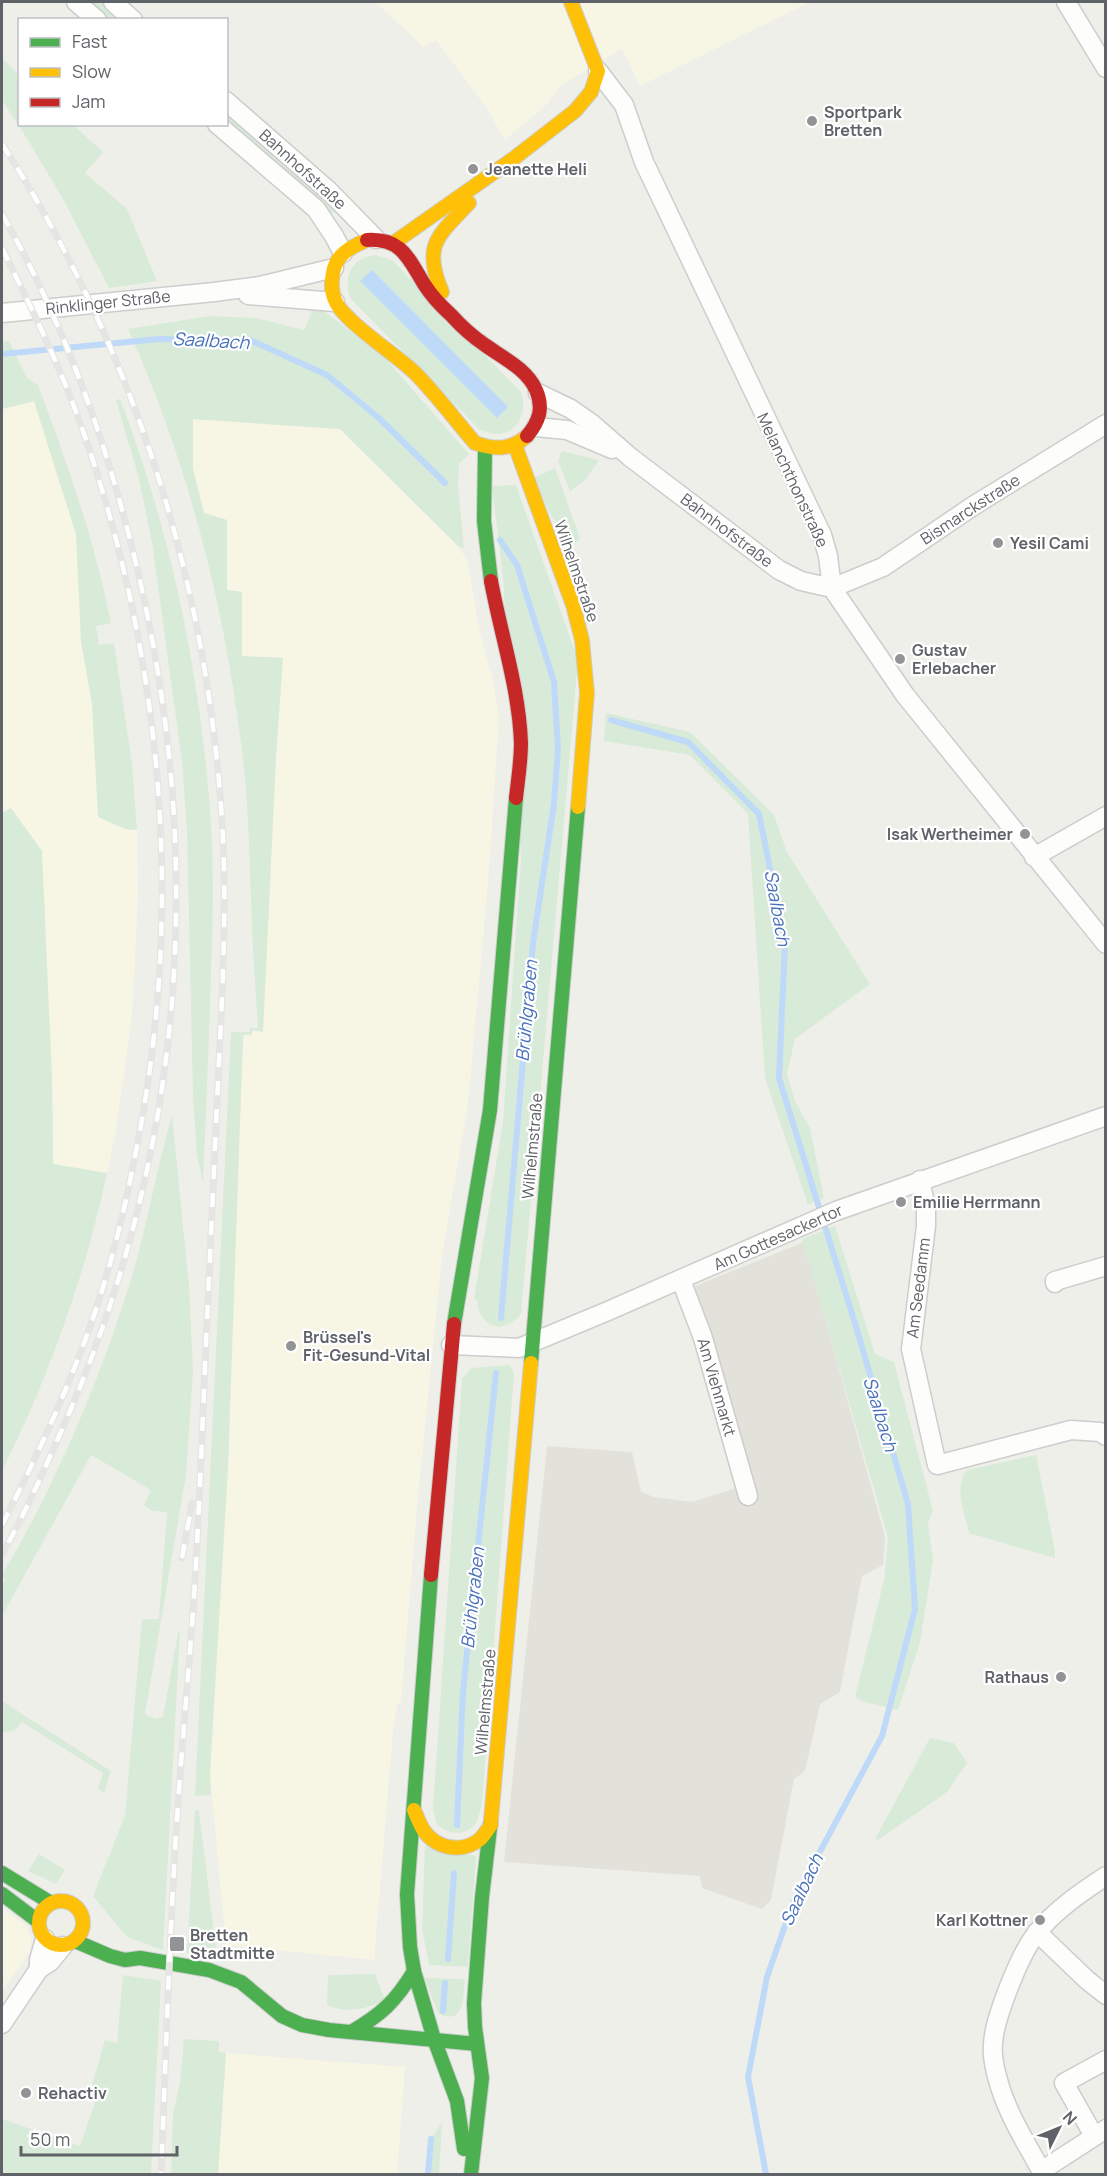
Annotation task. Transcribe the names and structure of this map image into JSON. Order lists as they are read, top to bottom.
{
  "streets": {
    "main road": ["Melanchthonstraße", "Wilhelmstraße"],
    "street": [
      "Bahnhofstraße",
      "Rinklinger Straße",
      "Bismarckstraße",
      "Am Gottesackertor",
      "Am Seedamm",
      "Am Viehmarkt"
    ]
  },
  "crossings": [
    ["Bahnhofstraße", "Rinklinger Straße"],
    ["Bahnhofstraße", "Melanchthonstraße"],
    ["Bahnhofstraße", "Bismarckstraße"],
    ["Melanchthonstraße", "Bismarckstraße"],
    ["Wilhelmstraße", "Am Gottesackertor"],
    ["Am Gottesackertor", "Am Seedamm"],
    ["Am Gottesackertor", "Am Viehmarkt"]
  ],
  "water": ["Saalbach", "Brühlgraben"],
  "places": {
    "other": [
      "Sportpark Bretten",
      "Jeanette Heli",
      "Yesil Cami",
      "Gustav Erlebacher",
      "Isak Wertheimer",
      "Emilie Herrmann",
      "Brüssel's Fit-Gesund-Vital",
      "Rathaus",
      "Karl Kottner",
      "Rehactiv"
    ],
    "transit": ["Bretten Stadtmitte"]
  },
  "legend": ["Fast", "Slow", "Jam"],
  "scale_bar": "50 m",
  "north": "top right"
}
